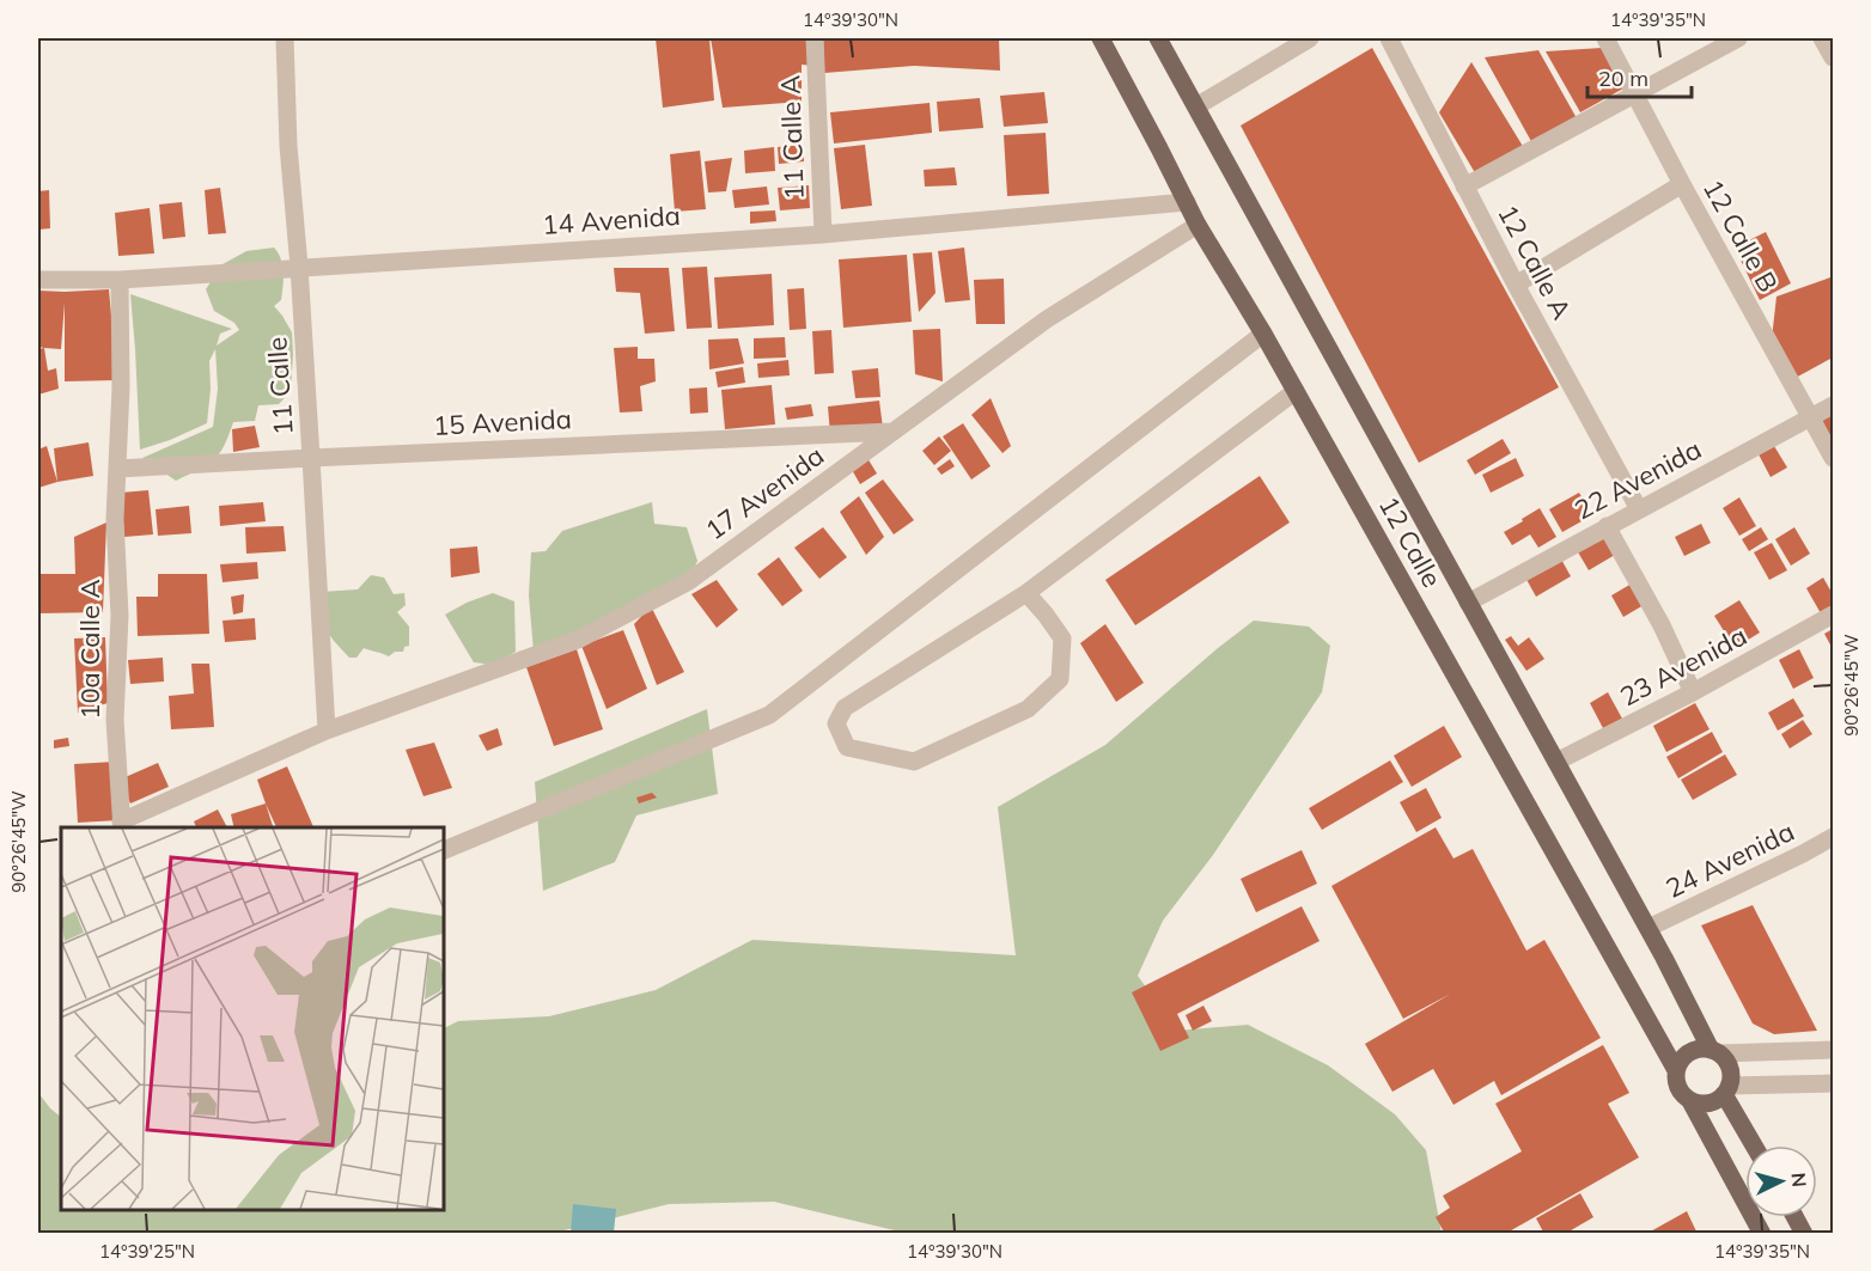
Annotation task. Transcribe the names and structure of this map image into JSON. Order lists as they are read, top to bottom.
{
  "streets": {
    "main road": ["12 Calle"],
    "street": [
      "11 Calle A",
      "14 Avenida",
      "12 Calle B",
      "12 Calle A",
      "11 Calle",
      "15 Avenida",
      "22 Avenida",
      "17 Avenida",
      "10a Calle A",
      "23 Avenida",
      "24 Avenida"
    ]
  },
  "crossings": [
    ["11 Calle A", "14 Avenida"],
    ["14 Avenida", "11 Calle"],
    ["14 Avenida", "12 Calle"],
    ["14 Avenida", "10a Calle A"],
    ["12 Calle B", "22 Avenida"],
    ["12 Calle A", "22 Avenida"],
    ["11 Calle", "15 Avenida"],
    ["11 Calle", "17 Avenida"],
    ["15 Avenida", "17 Avenida"],
    ["15 Avenida", "10a Calle A"],
    ["22 Avenida", "12 Calle"],
    ["17 Avenida", "12 Calle"],
    ["17 Avenida", "10a Calle A"],
    ["12 Calle", "23 Avenida"],
    ["12 Calle", "24 Avenida"]
  ],
  "scale_bar": "20 m",
  "north": "right",
  "coordinates": [
    "14°39'30\"N",
    "14°39'35\"N",
    "90°26'45\"W",
    "14°39'25\"N"
  ]
}
